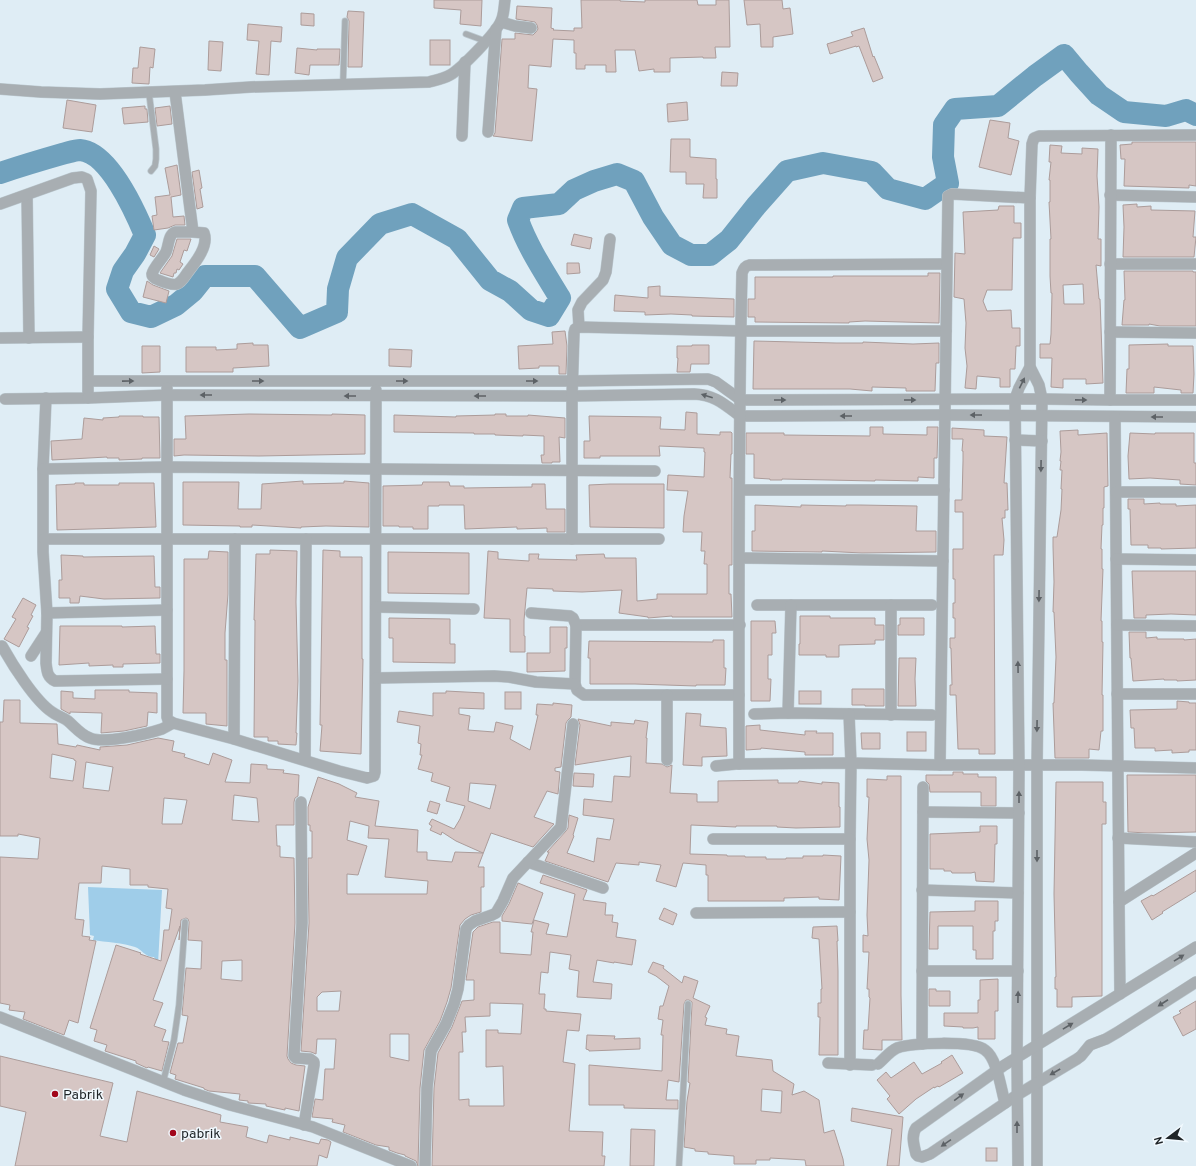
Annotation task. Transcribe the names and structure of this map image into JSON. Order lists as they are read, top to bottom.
{
  "places": ["Pabrik", "pabrik"],
  "north": "left"
}
